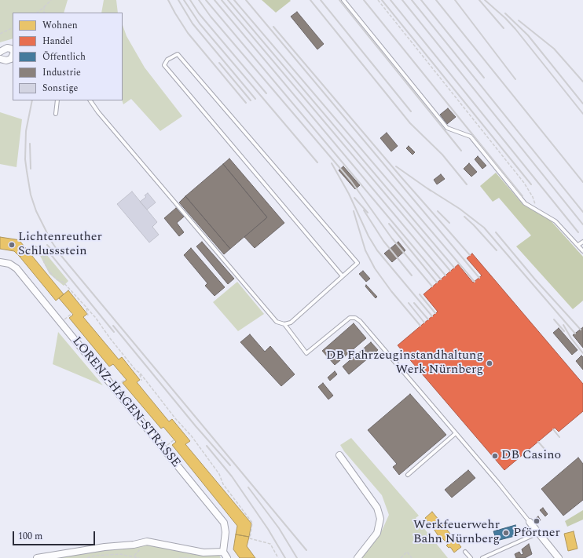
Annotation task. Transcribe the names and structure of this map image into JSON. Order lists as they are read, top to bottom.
{
  "streets": {
    "street": ["LORENZ-HAGEN-STRASSE"]
  },
  "places": [
    "Lichtenreuther Schlussstein",
    "DB Fahrzeuginstandhaltung Werk Nürnberg",
    "DB Casino",
    "Pförtner",
    "Werkfeuerwehr Bahn Nürnberg"
  ],
  "legend": [
    "Wohnen",
    "Handel",
    "Öffentlich",
    "Industrie",
    "Sonstige"
  ],
  "scale_bar": "100 m"
}
